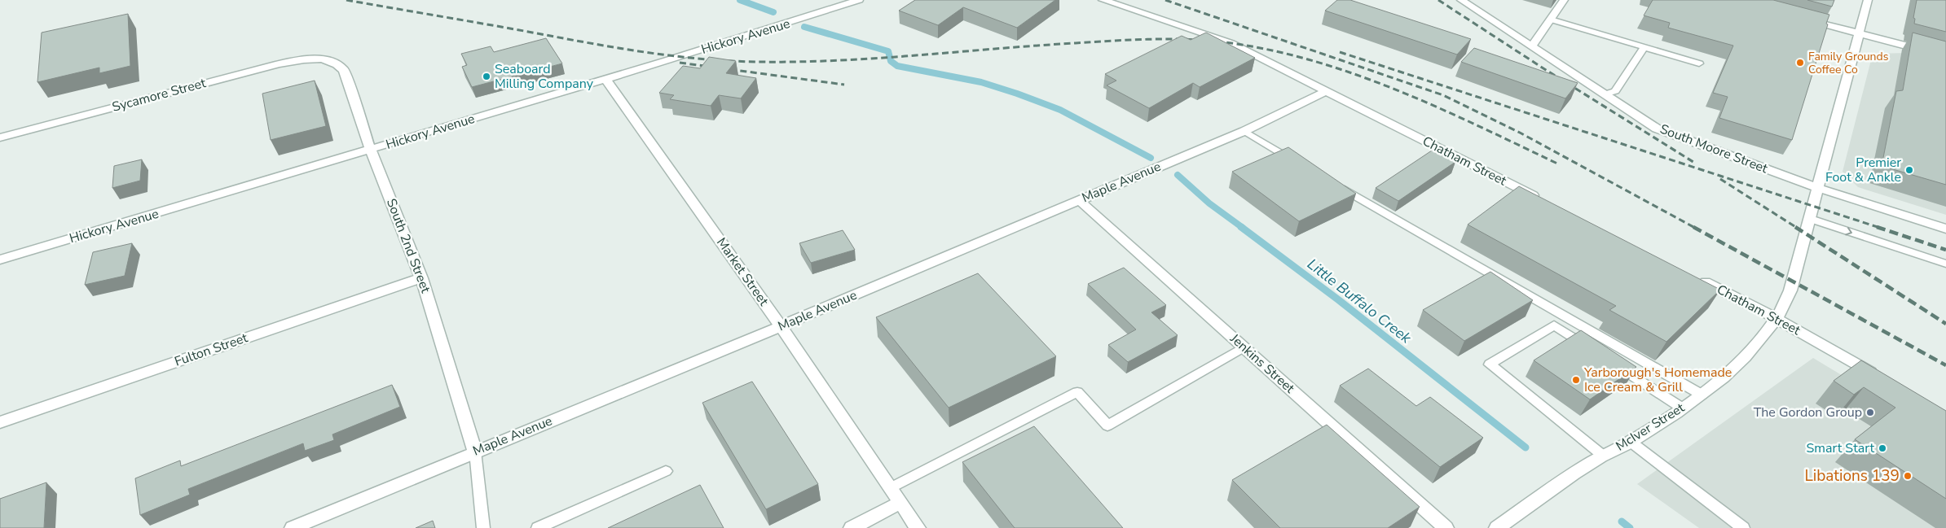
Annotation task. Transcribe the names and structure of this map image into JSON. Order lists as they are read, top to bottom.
{
  "streets": {
    "street": [
      "Hickory Avenue",
      "Sycamore Street",
      "South Moore Street",
      "Chatham Street",
      "Maple Avenue",
      "South 2nd Street",
      "Market Street",
      "Fulton Street",
      "Jenkins Street",
      "McIver Street"
    ]
  },
  "crossings": [
    ["Hickory Avenue", "South 2nd Street"],
    ["Hickory Avenue", "Market Street"],
    ["Sycamore Street", "South 2nd Street"],
    ["South Moore Street", "McIver Street"],
    ["Chatham Street", "Maple Avenue"],
    ["Chatham Street", "McIver Street"],
    ["Maple Avenue", "South 2nd Street"],
    ["Maple Avenue", "Market Street"],
    ["Maple Avenue", "Jenkins Street"],
    ["South 2nd Street", "Fulton Street"]
  ],
  "water": ["Little Buffalo Creek"],
  "places": [
    "Family Grounds Coffee Co",
    "Seaboard Milling Company",
    "Premier Foot & Ankle",
    "Yarborough's Homemade Ice Cream & Grill",
    "The Gordon Group",
    "Smart Start",
    "Libations 139"
  ]
}
